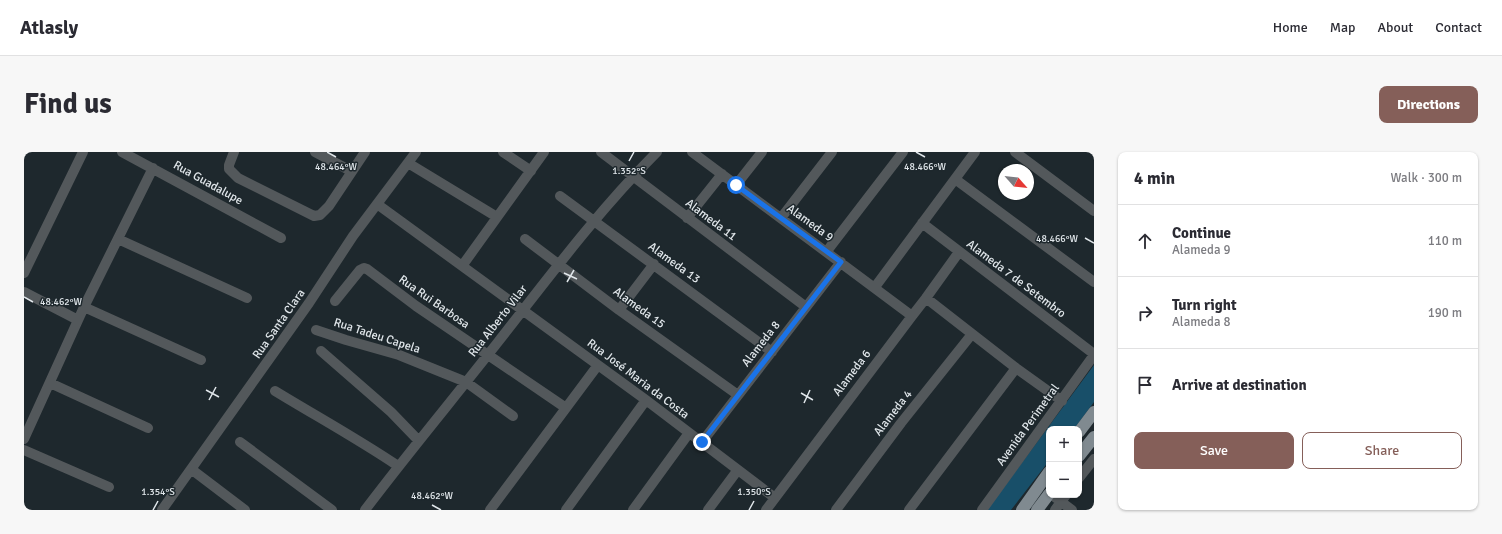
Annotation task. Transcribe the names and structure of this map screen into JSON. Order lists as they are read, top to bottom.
{
  "streets": {
    "street": [
      "Rua Guadalupe",
      "Alameda 11",
      "Alameda 9",
      "Alameda 13",
      "Alameda 7 de Setembro",
      "Rua Rui Barbosa",
      "Alameda 15",
      "Rua Alberto Vilar",
      "Rua Santa Clara",
      "Rua Tadeu Capela",
      "Alameda 8",
      "Alameda 6",
      "Rua José Maria da Costa",
      "Alameda 4",
      "Avenida Perimetral"
    ]
  },
  "crossings": [
    ["Alameda 11", "Rua Alberto Vilar"],
    ["Alameda 11", "Alameda 8"],
    ["Alameda 9", "Alameda 8"],
    ["Alameda 9", "Alameda 6"],
    ["Alameda 13", "Rua Alberto Vilar"],
    ["Alameda 13", "Alameda 8"],
    ["Alameda 7 de Setembro", "Alameda 6"],
    ["Alameda 7 de Setembro", "Avenida Perimetral"],
    ["Rua Rui Barbosa", "Rua Alberto Vilar"],
    ["Alameda 15", "Rua Alberto Vilar"],
    ["Alameda 15", "Alameda 8"],
    ["Rua Alberto Vilar", "Rua Tadeu Capela"],
    ["Rua Alberto Vilar", "Rua José Maria da Costa"],
    ["Rua Santa Clara", "Rua José Maria da Costa"],
    ["Alameda 8", "Rua José Maria da Costa"],
    ["Alameda 6", "Rua José Maria da Costa"]
  ],
  "north": "bottom right",
  "page": {
    "header": "Atlasly",
    "nav": [
      "Home",
      "Map",
      "About",
      "Contact"
    ],
    "buttons": [
      "Directions",
      ["Save", "Share"]
    ],
    "title": "Find us",
    "heading": ["4 min", "Walk · 300 m"],
    "list": [
      ["Continue", "Alameda 9", "110 m"],
      ["Turn right", "Alameda 8", "190 m"],
      "Arrive at destination"
    ],
    "map_buttons": ["+", "−"]
  },
  "coordinates": [
    "48.464°W",
    "48.466°W",
    "1.352°S",
    "48.462°W",
    "1.354°S",
    "1.350°S"
  ]
}
